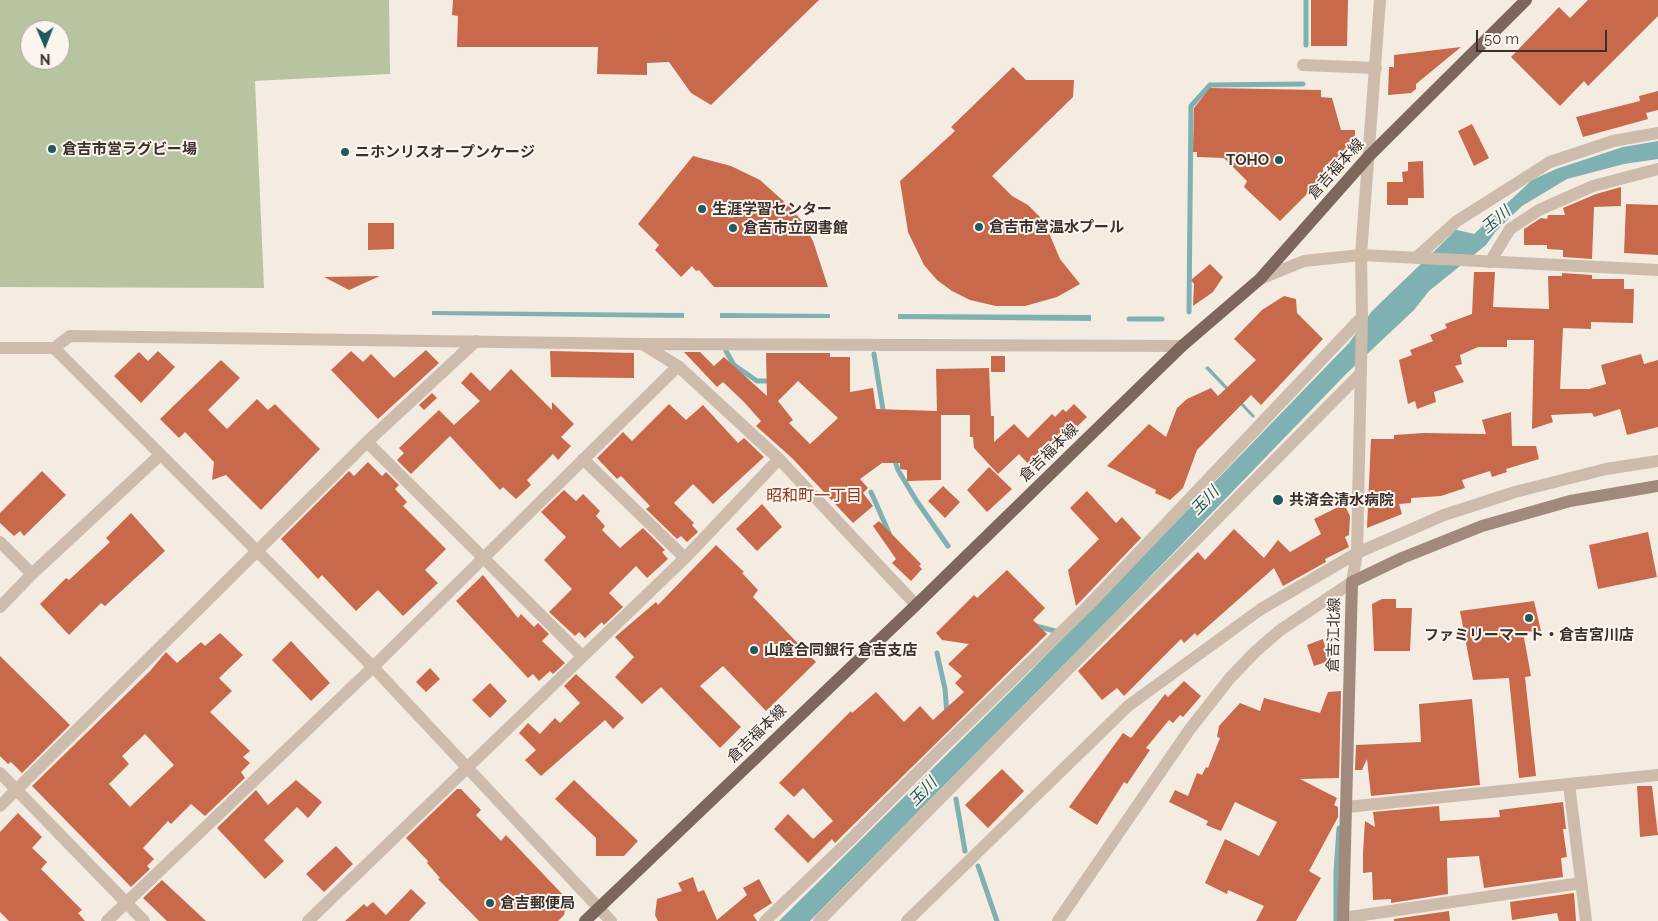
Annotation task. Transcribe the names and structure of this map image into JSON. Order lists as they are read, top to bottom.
{
  "streets": {
    "main road": ["倉吉福本線", "倉吉江北線"]
  },
  "districts": ["昭和町一丁目"],
  "water": ["玉川"],
  "places": [
    "倉吉市営ラグビー場",
    "ニホンリスオープンケージ",
    "TOHO",
    "生涯学習センター",
    "倉吉市営温水プール",
    "倉吉市立図書館",
    "共済会清水病院",
    "ファミリーマート・倉吉宮川店",
    "山陰合同銀行 倉吉支店",
    "倉吉郵便局"
  ],
  "scale_bar": "50 m",
  "north": "bottom"
}
